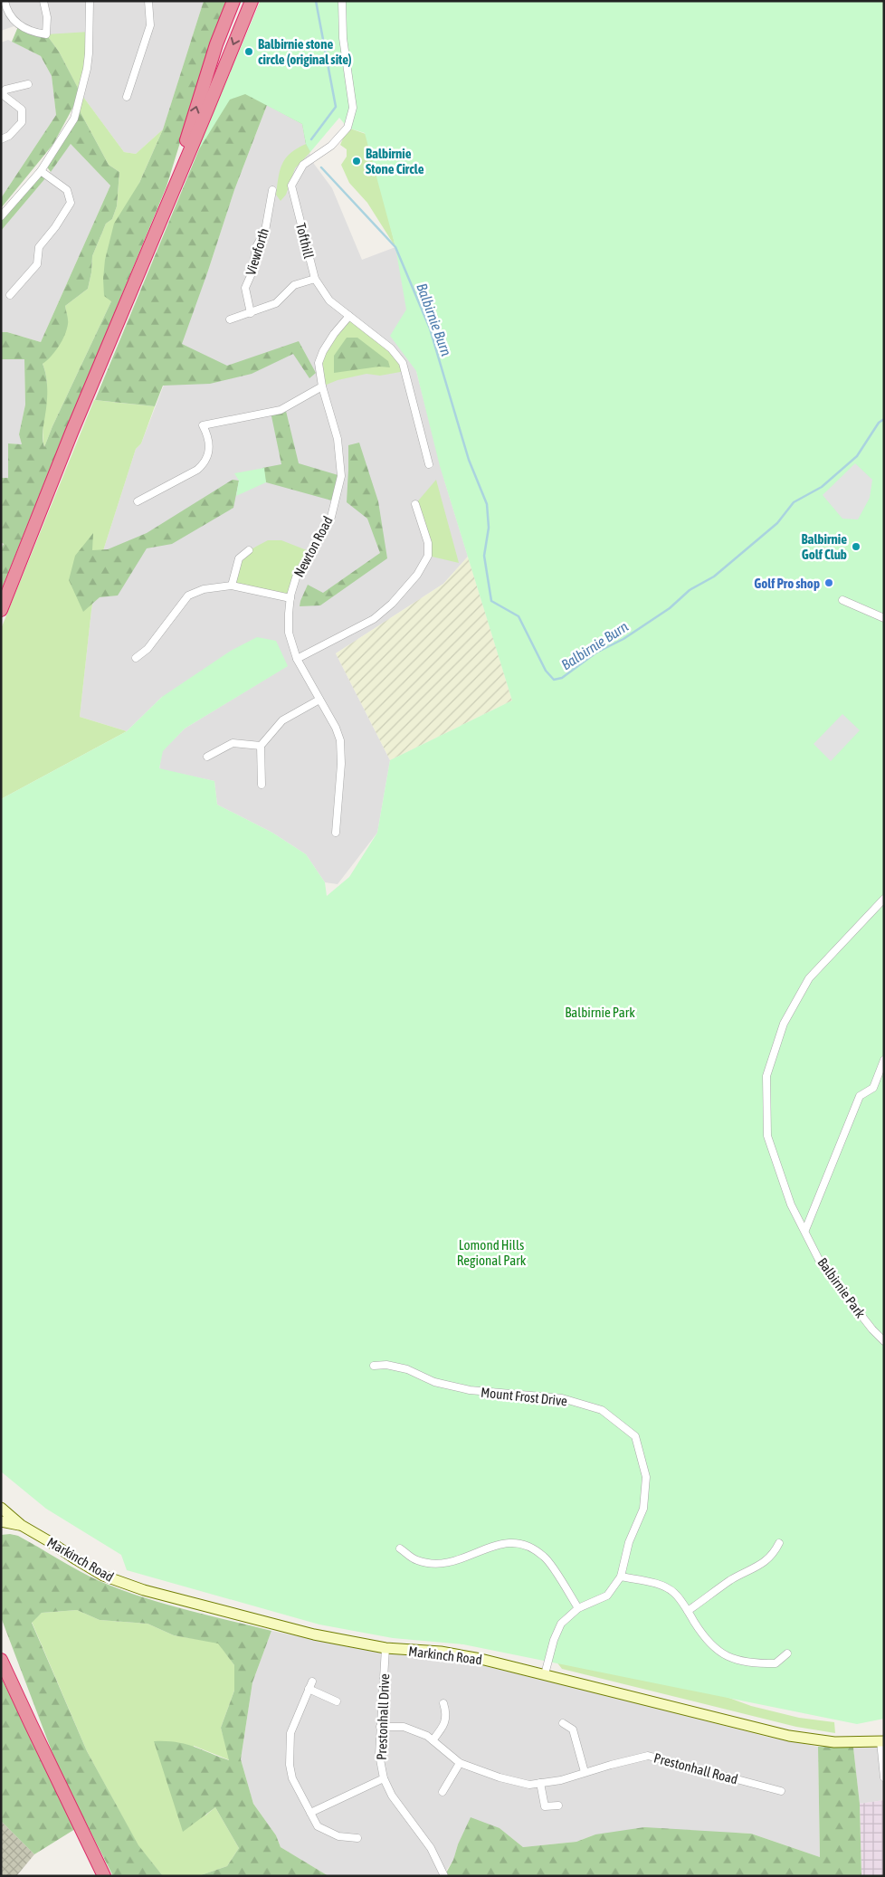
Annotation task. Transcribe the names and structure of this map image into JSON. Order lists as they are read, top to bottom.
{
  "streets": {
    "main road": ["Markinch Road"],
    "street": [
      "Tofthill",
      "Viewforth",
      "Newton Road",
      "Balbirnie Park",
      "Mount Frost Drive",
      "Prestonhall Drive",
      "Prestonhall Road"
    ]
  },
  "crossings": [
    ["Tofthill", "Newton Road"],
    ["Mount Frost Drive", "Markinch Road"],
    ["Markinch Road", "Prestonhall Drive"],
    ["Prestonhall Drive", "Prestonhall Road"]
  ],
  "water": ["Balbirnie Burn"],
  "parks": ["Balbirnie Park", "Lomond Hills Regional Park"],
  "places": [
    "Balbirnie stone circle (original site)",
    "Balbirnie Stone Circle",
    "Balbirnie Golf Club",
    "Golf Pro shop"
  ]
}
